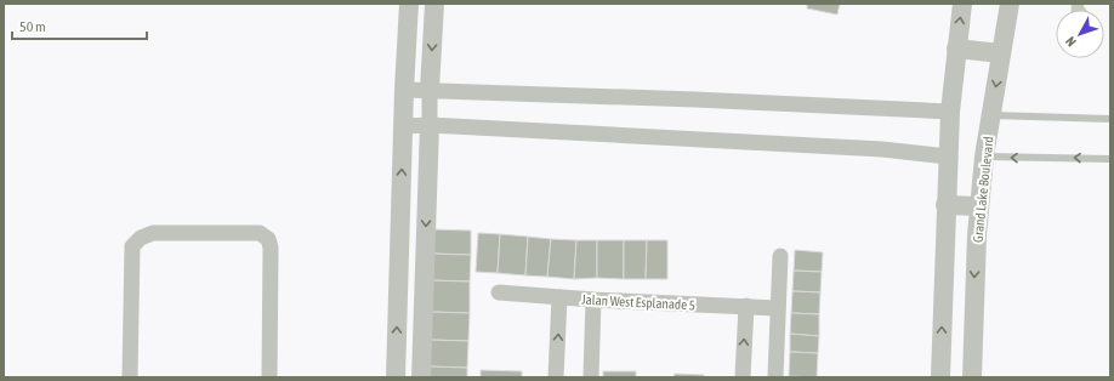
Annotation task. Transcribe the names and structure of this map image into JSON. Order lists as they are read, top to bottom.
{
  "streets": {
    "street": ["Grand Lake Boulevard", "Jalan West Esplanade 5"]
  },
  "scale_bar": "50 m",
  "north": "bottom left"
}
